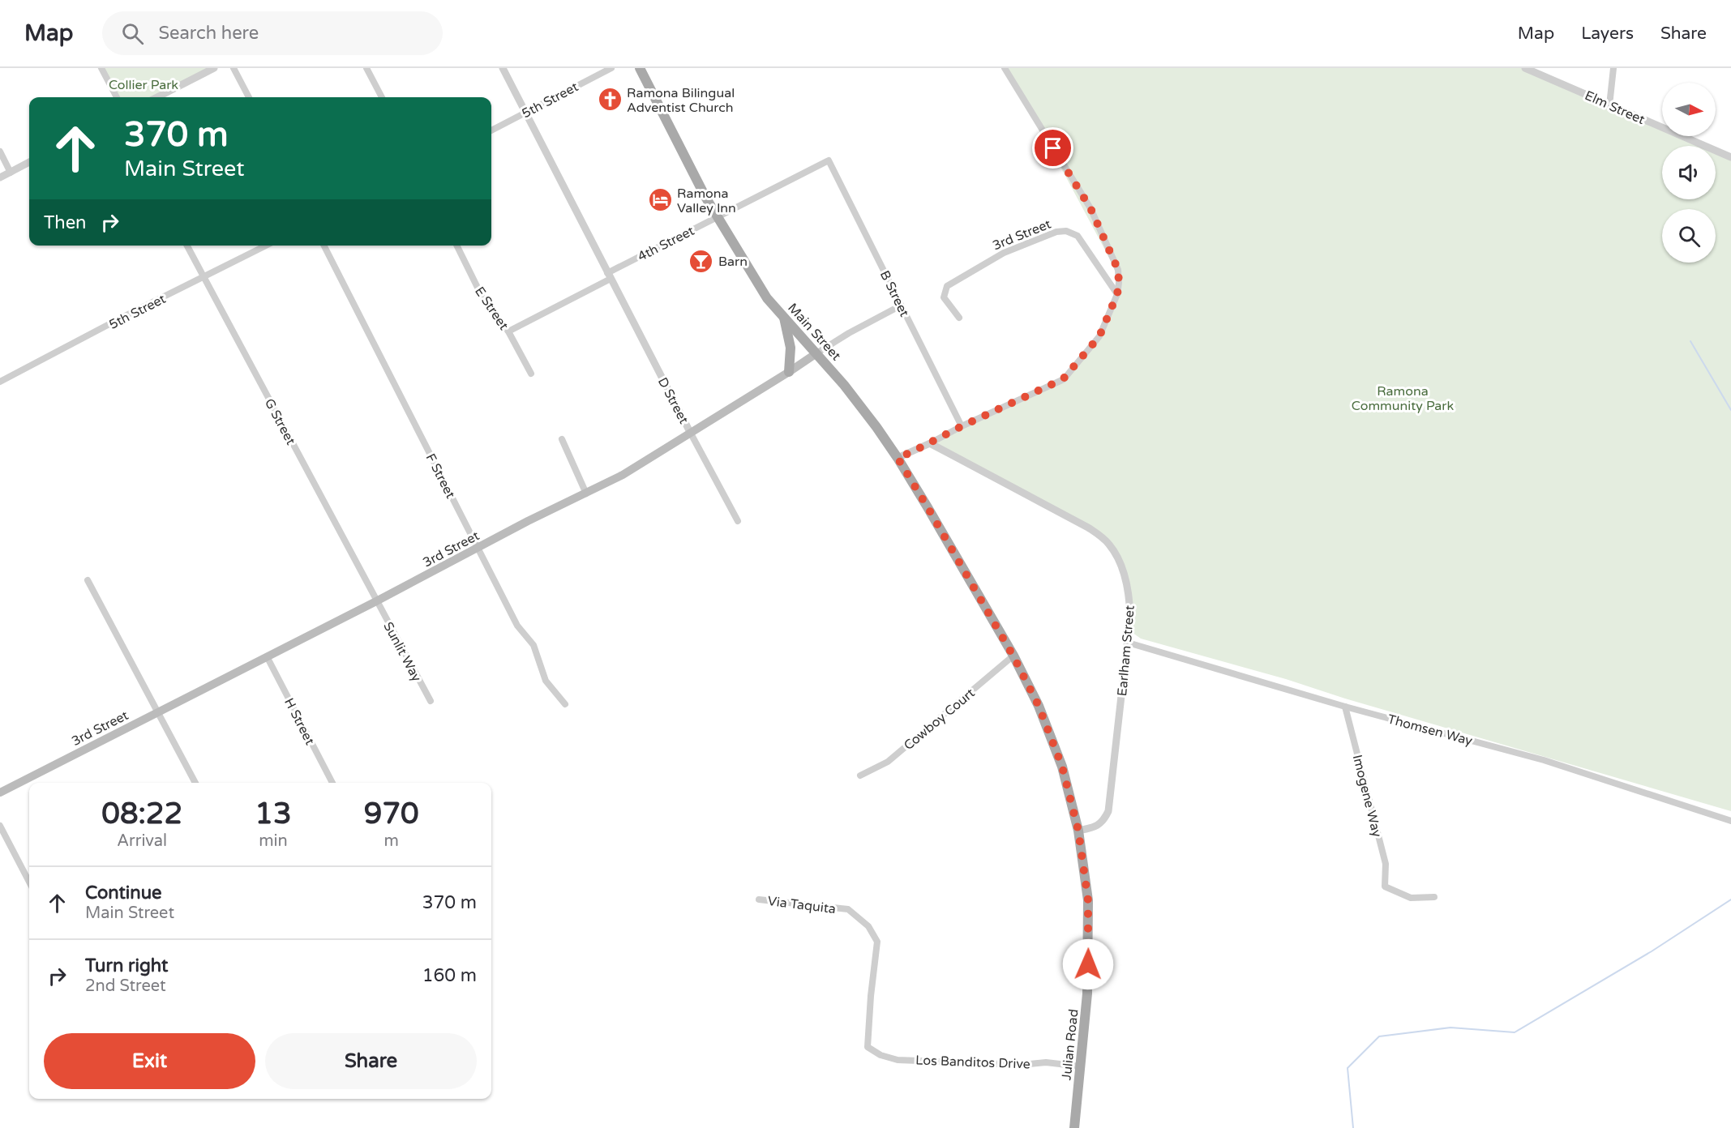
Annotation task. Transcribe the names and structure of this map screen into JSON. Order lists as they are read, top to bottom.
{
  "streets": {
    "main road": ["3rd Street", "Main Street", "Julian Road"],
    "street": [
      "5th Street",
      "Elm Street",
      "4th Street",
      "B Street",
      "E Street",
      "D Street",
      "G Street",
      "F Street",
      "Earlham Street",
      "Sunlit Way",
      "Cowboy Court",
      "H Street",
      "Thomsen Way",
      "Imogene Way",
      "Via Taquita",
      "Los Banditos Drive"
    ]
  },
  "crossings": [
    ["5th Street", "D Street"],
    ["5th Street", "G Street"],
    ["3rd Street", "B Street"],
    ["3rd Street", "Main Street"],
    ["3rd Street", "D Street"],
    ["3rd Street", "G Street"],
    ["3rd Street", "F Street"],
    ["3rd Street", "Sunlit Way"],
    ["3rd Street", "H Street"],
    ["4th Street", "B Street"],
    ["4th Street", "E Street"],
    ["4th Street", "Main Street"],
    ["4th Street", "D Street"],
    ["Main Street", "Julian Road"],
    ["G Street", "Sunlit Way"],
    ["Earlham Street", "Thomsen Way"],
    ["Earlham Street", "Julian Road"],
    ["Cowboy Court", "Julian Road"],
    ["Thomsen Way", "Imogene Way"],
    ["Via Taquita", "Los Banditos Drive"],
    ["Julian Road", "Los Banditos Drive"]
  ],
  "parks": ["Collier Park", "Ramona Community Park"],
  "places": {
    "church": ["Ramona Bilingual Adventist Church"],
    "hotel": ["Ramona Valley Inn"],
    "bar": ["Barn"]
  },
  "north": "right",
  "page": {
    "header": "Map",
    "search": "Search here",
    "nav": ["Map", "Layers", "Share"],
    "turn": ["370 m", "Main Street"],
    "then": "Then",
    "eta": [
      "08:22",
      "Arrival",
      "13",
      "min",
      "970",
      "m"
    ],
    "list": [
      {
        "name": "Continue",
        "note": "Main Street",
        "value": "370 m"
      },
      {
        "name": "Turn right",
        "note": "2nd Street",
        "value": "160 m"
      }
    ],
    "buttons": ["Exit", "Share"]
  }
}
